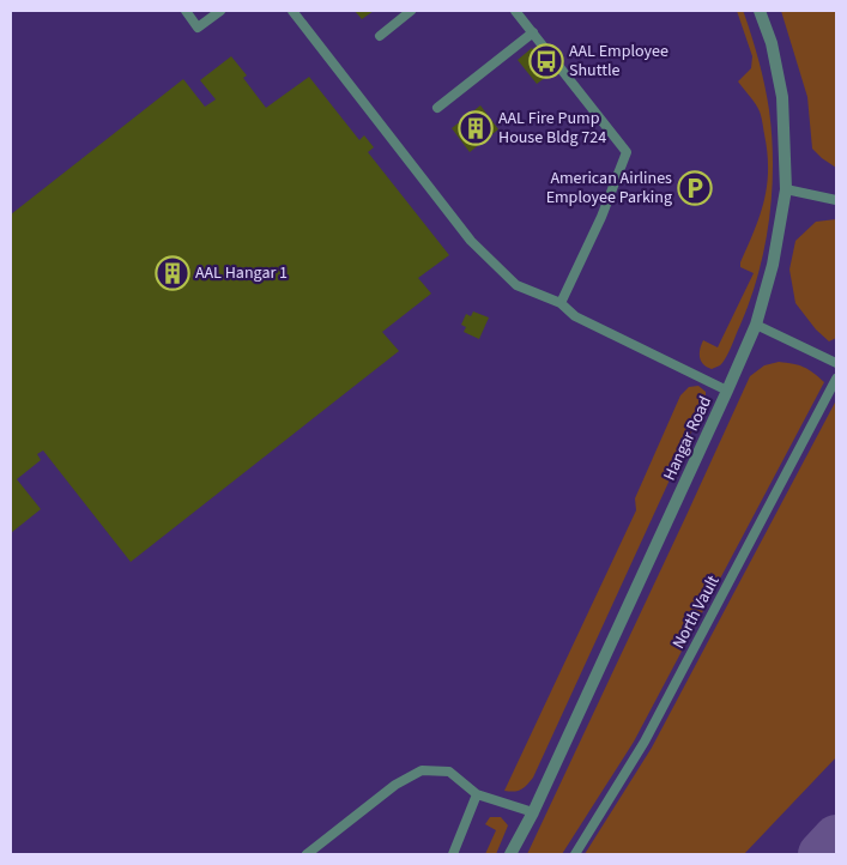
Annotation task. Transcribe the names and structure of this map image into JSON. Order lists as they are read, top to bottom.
{
  "streets": {
    "street": ["Hangar Road"],
    "lane": ["North Vault"]
  },
  "places": {
    "bus stop": ["AAL Employee Shuttle"],
    "building": ["AAL Fire Pump House Bldg 724", "AAL Hangar 1"],
    "parking": ["American Airlines Employee Parking"]
  }
}
